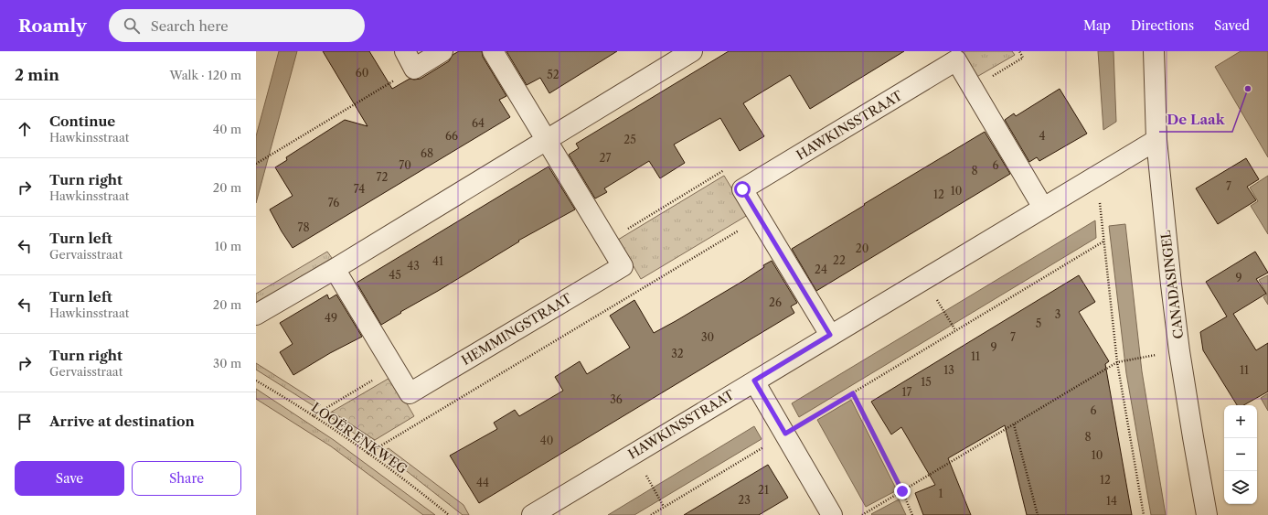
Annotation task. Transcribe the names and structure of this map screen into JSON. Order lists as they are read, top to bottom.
{
  "streets": {
    "street": ["HAWKINSSTRAAT", "CANADASINGEL", "HEMMINGSTRAAT"],
    "path": ["LOOËR ENKWEG"]
  },
  "crossings": [
    ["HAWKINSSTRAAT", "CANADASINGEL"]
  ],
  "places": ["De Laak"],
  "house_numbers": [
    "60",
    "52",
    "64",
    "66",
    "4",
    "25",
    "68",
    "27",
    "70",
    "6",
    "8",
    "72",
    "7",
    "74",
    "10",
    "12",
    "76",
    "78",
    "20",
    "22",
    "41",
    "43",
    "24",
    "45",
    "9",
    "26",
    "3",
    "49",
    "5",
    "30",
    "7",
    "9",
    "32",
    "11",
    "13",
    "11",
    "15",
    "17",
    "36",
    "6",
    "8",
    "40",
    "10",
    "12",
    "44",
    "21",
    "1",
    "23",
    "14"
  ],
  "page": {
    "header": "Roamly",
    "search": "Search here",
    "nav": ["Map", "Directions", "Saved"],
    "heading": ["2 min", "Walk · 120 m"],
    "list": [
      ["Continue", "Hawkinsstraat", "40 m"],
      ["Turn right", "Hawkinsstraat", "20 m"],
      ["Turn left", "Gervaisstraat", "10 m"],
      ["Turn left", "Hawkinsstraat", "20 m"],
      ["Turn right", "Gervaisstraat", "30 m"],
      "Arrive at destination"
    ],
    "map_buttons": ["+", "−"],
    "buttons": ["Save", "Share"]
  }
}
